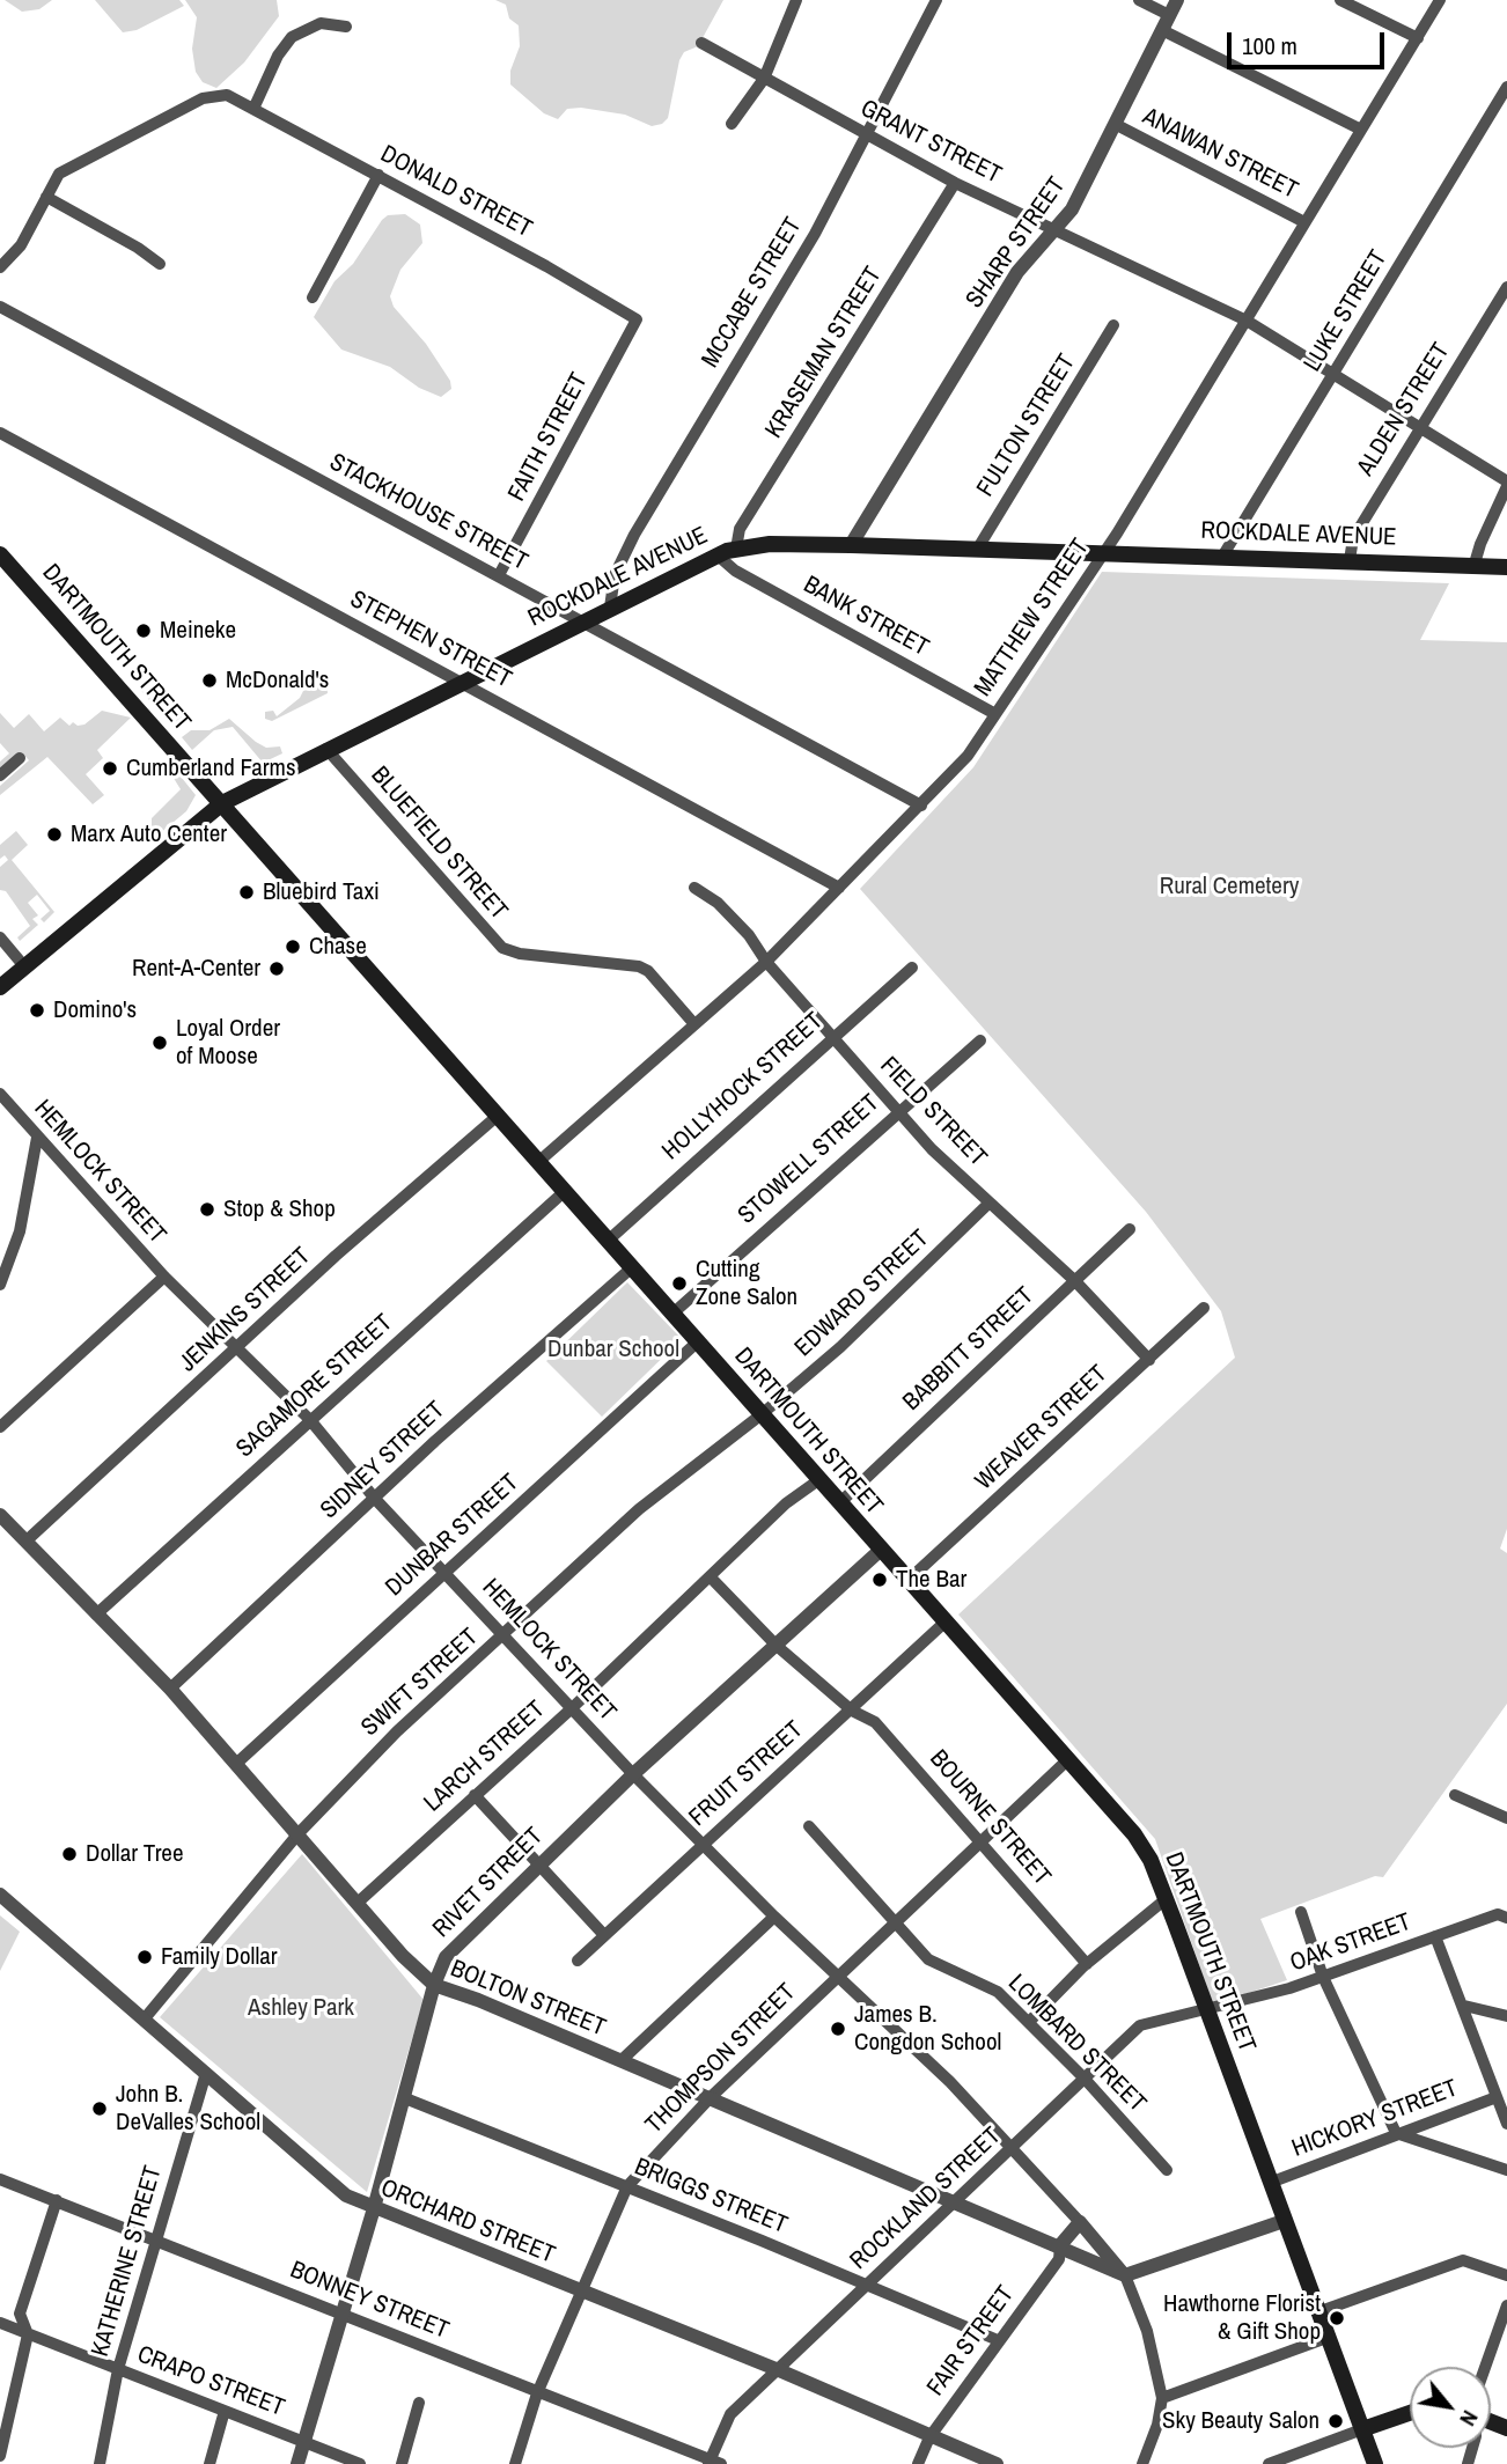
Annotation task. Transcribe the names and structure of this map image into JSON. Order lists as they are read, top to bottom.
{
  "streets": {
    "main road": ["ROCKDALE AVENUE", "DARTMOUTH STREET"],
    "street": [
      "GRANT STREET",
      "ANAWAN STREET",
      "DONALD STREET",
      "SHARP STREET",
      "MCCABE STREET",
      "LUKE STREET",
      "KRASEMAN STREET",
      "ALDEN STREET",
      "FULTON STREET",
      "FAITH STREET",
      "STACKHOUSE STREET",
      "BANK STREET",
      "MATTHEW STREET",
      "STEPHEN STREET",
      "BLUEFIELD STREET",
      "HOLLYHOCK STREET",
      "FIELD STREET",
      "STOWELL STREET",
      "HEMLOCK STREET",
      "EDWARD STREET",
      "JENKINS STREET",
      "BABBITT STREET",
      "SAGAMORE STREET",
      "WEAVER STREET",
      "SIDNEY STREET",
      "DUNBAR STREET",
      "SWIFT STREET",
      "LARCH STREET",
      "FRUIT STREET",
      "BOURNE STREET",
      "RIVET STREET",
      "OAK STREET",
      "BOLTON STREET",
      "LOMBARD STREET",
      "THOMPSON STREET",
      "HICKORY STREET",
      "BRIGGS STREET",
      "ROCKLAND STREET",
      "ORCHARD STREET",
      "KATHERINE STREET",
      "BONNEY STREET",
      "FAIR STREET",
      "CRAPO STREET"
    ]
  },
  "crossings": [
    ["GRANT STREET", "SHARP STREET"],
    ["GRANT STREET", "MCCABE STREET"],
    ["GRANT STREET", "LUKE STREET"],
    ["GRANT STREET", "KRASEMAN STREET"],
    ["GRANT STREET", "ALDEN STREET"],
    ["GRANT STREET", "MATTHEW STREET"],
    ["ANAWAN STREET", "SHARP STREET"],
    ["ANAWAN STREET", "MATTHEW STREET"],
    ["DONALD STREET", "FAITH STREET"],
    ["SHARP STREET", "ROCKDALE AVENUE"],
    ["MCCABE STREET", "ROCKDALE AVENUE"],
    ["LUKE STREET", "ROCKDALE AVENUE"],
    ["KRASEMAN STREET", "ROCKDALE AVENUE"],
    ["ALDEN STREET", "ROCKDALE AVENUE"],
    ["FULTON STREET", "ROCKDALE AVENUE"],
    ["FAITH STREET", "STACKHOUSE STREET"],
    ["STACKHOUSE STREET", "ROCKDALE AVENUE"],
    ["STACKHOUSE STREET", "MATTHEW STREET"],
    ["ROCKDALE AVENUE", "BANK STREET"],
    ["ROCKDALE AVENUE", "MATTHEW STREET"],
    ["ROCKDALE AVENUE", "STEPHEN STREET"],
    ["ROCKDALE AVENUE", "DARTMOUTH STREET"],
    ["ROCKDALE AVENUE", "BLUEFIELD STREET"],
    ["BANK STREET", "MATTHEW STREET"],
    ["MATTHEW STREET", "STEPHEN STREET"],
    ["MATTHEW STREET", "DARTMOUTH STREET"],
    ["MATTHEW STREET", "BLUEFIELD STREET"],
    ["MATTHEW STREET", "FIELD STREET"],
    ["DARTMOUTH STREET", "HOLLYHOCK STREET"],
    ["DARTMOUTH STREET", "STOWELL STREET"],
    ["DARTMOUTH STREET", "EDWARD STREET"],
    ["DARTMOUTH STREET", "JENKINS STREET"],
    ["DARTMOUTH STREET", "BABBITT STREET"],
    ["DARTMOUTH STREET", "SAGAMORE STREET"],
    ["DARTMOUTH STREET", "WEAVER STREET"],
    ["DARTMOUTH STREET", "SIDNEY STREET"],
    ["DARTMOUTH STREET", "DUNBAR STREET"],
    ["DARTMOUTH STREET", "SWIFT STREET"],
    ["DARTMOUTH STREET", "LARCH STREET"],
    ["DARTMOUTH STREET", "FRUIT STREET"],
    ["DARTMOUTH STREET", "RIVET STREET"],
    ["DARTMOUTH STREET", "OAK STREET"],
    ["DARTMOUTH STREET", "THOMPSON STREET"],
    ["DARTMOUTH STREET", "HICKORY STREET"],
    ["DARTMOUTH STREET", "ROCKLAND STREET"],
    ["HOLLYHOCK STREET", "FIELD STREET"],
    ["FIELD STREET", "STOWELL STREET"],
    ["FIELD STREET", "EDWARD STREET"],
    ["FIELD STREET", "BABBITT STREET"],
    ["FIELD STREET", "WEAVER STREET"],
    ["HEMLOCK STREET", "JENKINS STREET"],
    ["HEMLOCK STREET", "SAGAMORE STREET"],
    ["HEMLOCK STREET", "SIDNEY STREET"],
    ["HEMLOCK STREET", "DUNBAR STREET"],
    ["HEMLOCK STREET", "SWIFT STREET"],
    ["HEMLOCK STREET", "LARCH STREET"],
    ["HEMLOCK STREET", "FRUIT STREET"],
    ["HEMLOCK STREET", "RIVET STREET"],
    ["HEMLOCK STREET", "THOMPSON STREET"],
    ["HEMLOCK STREET", "ROCKLAND STREET"],
    ["HEMLOCK STREET", "FAIR STREET"],
    ["EDWARD STREET", "SWIFT STREET"],
    ["JENKINS STREET", "BOLTON STREET"],
    ["SAGAMORE STREET", "BOLTON STREET"],
    ["SIDNEY STREET", "BOLTON STREET"],
    ["DUNBAR STREET", "BOLTON STREET"],
    ["SWIFT STREET", "BOLTON STREET"],
    ["SWIFT STREET", "ORCHARD STREET"],
    ["LARCH STREET", "BOURNE STREET"],
    ["LARCH STREET", "BOLTON STREET"],
    ["FRUIT STREET", "BOURNE STREET"],
    ["BOURNE STREET", "RIVET STREET"],
    ["BOURNE STREET", "THOMPSON STREET"],
    ["RIVET STREET", "BOLTON STREET"],
    ["RIVET STREET", "BRIGGS STREET"],
    ["RIVET STREET", "ORCHARD STREET"],
    ["RIVET STREET", "BONNEY STREET"],
    ["RIVET STREET", "CRAPO STREET"],
    ["OAK STREET", "ROCKLAND STREET"],
    ["BOLTON STREET", "THOMPSON STREET"],
    ["BOLTON STREET", "ROCKLAND STREET"],
    ["BOLTON STREET", "FAIR STREET"],
    ["LOMBARD STREET", "THOMPSON STREET"],
    ["LOMBARD STREET", "ROCKLAND STREET"],
    ["THOMPSON STREET", "BRIGGS STREET"],
    ["THOMPSON STREET", "ORCHARD STREET"],
    ["THOMPSON STREET", "BONNEY STREET"],
    ["BRIGGS STREET", "ROCKLAND STREET"],
    ["BRIGGS STREET", "FAIR STREET"],
    ["ROCKLAND STREET", "ORCHARD STREET"],
    ["ROCKLAND STREET", "BONNEY STREET"],
    ["ORCHARD STREET", "KATHERINE STREET"],
    ["ORCHARD STREET", "FAIR STREET"],
    ["KATHERINE STREET", "BONNEY STREET"],
    ["KATHERINE STREET", "CRAPO STREET"]
  ],
  "parks": ["Rural Cemetery", "Dunbar School", "Ashley Park"],
  "places": [
    "Meineke",
    "McDonald's",
    "Cumberland Farms",
    "Marx Auto Center",
    "Bluebird Taxi",
    "Chase",
    "Rent-A-Center",
    "Domino's",
    "Loyal Order of Moose",
    "Stop & Shop",
    "Cutting Zone Salon",
    "The Bar",
    "Dollar Tree",
    "Family Dollar",
    "James B. Congdon School",
    "John B. DeValles School",
    "Hawthorne Florist & Gift Shop",
    "Sky Beauty Salon"
  ],
  "scale_bar": "100 m",
  "north": "bottom right"
}
